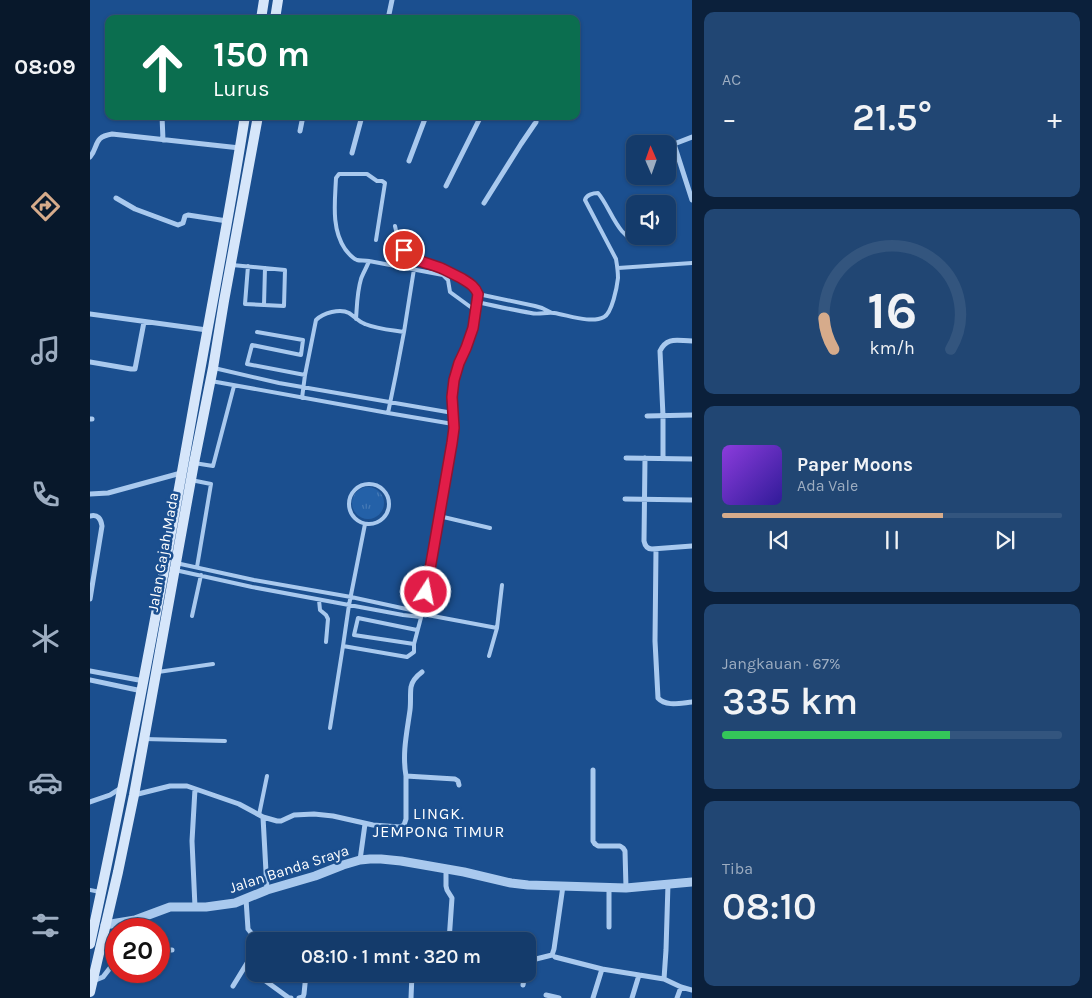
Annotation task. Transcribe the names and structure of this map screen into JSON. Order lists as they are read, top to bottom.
{
  "streets": {
    "main road": ["Jalan Gajah Mada"],
    "street": ["Jalan Banda Sraya"]
  },
  "districts": ["LINGK. JEMPONG TIMUR"],
  "north": "top",
  "page": {
    "tabs": "08:09",
    "tile": [
      "AC",
      ["Jangkauan · 67%", "335 km"],
      ["Tiba", "08:10"]
    ],
    "turn": ["150 m", "Lurus"],
    "heat": ["−", "21.5°", "+"],
    "song": ["Paper Moons", "Ada Vale"],
    "limit": "20",
    "trip": "08:10 · 1 mnt · 320 m",
    "gauge": ["16", "km/h"]
  }
}
